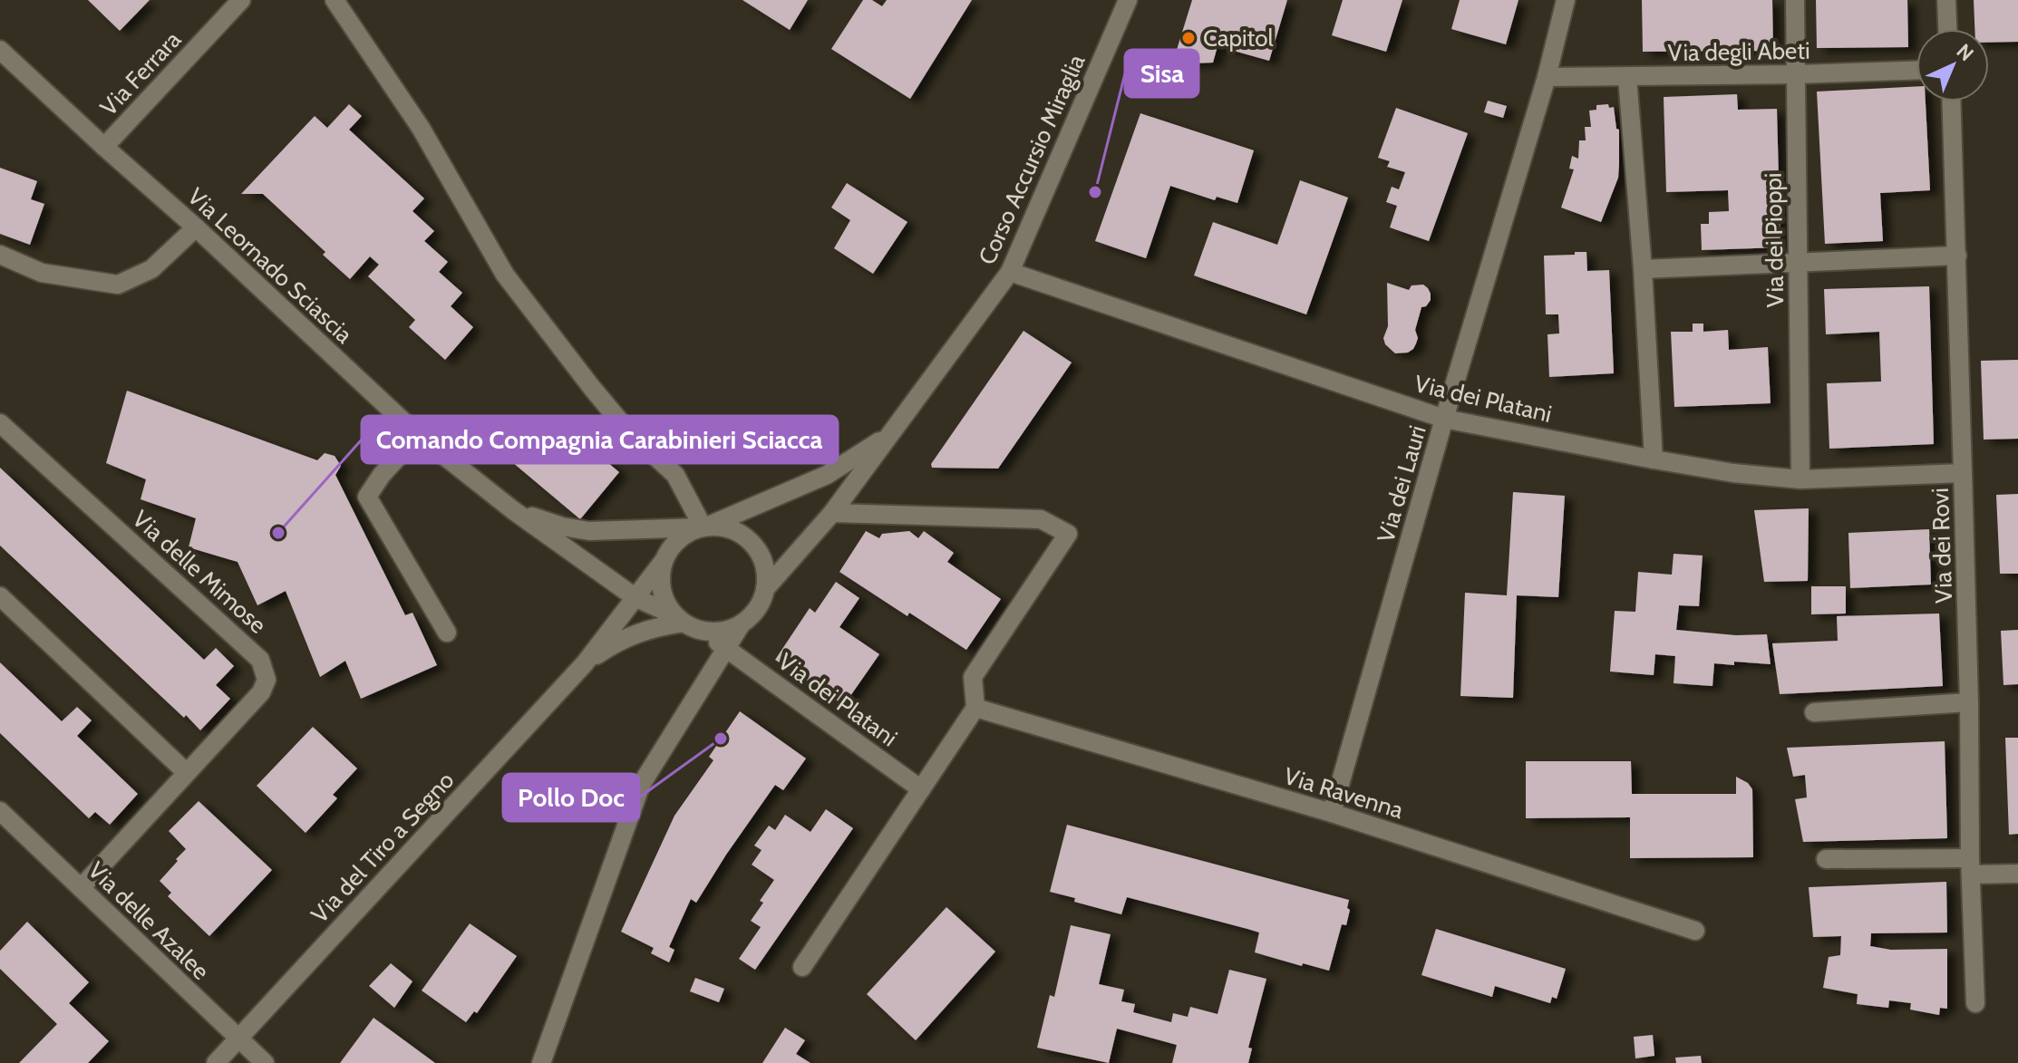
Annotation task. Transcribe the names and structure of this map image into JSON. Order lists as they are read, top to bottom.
{
  "streets": {
    "street": [
      "Via degli Abeti",
      "Via Ferrara",
      "Corso Accursio Miraglia",
      "Via dei Pioppi",
      "Via Leornado Sciascia",
      "Via dei Platani",
      "Via dei Lauri",
      "Via dei Rovi",
      "Via delle Mimose",
      "Via Ravenna",
      "Via del Tiro a Segno",
      "Via delle Azalee"
    ]
  },
  "crossings": [
    ["Via degli Abeti", "Via dei Pioppi"],
    ["Via degli Abeti", "Via dei Lauri"],
    ["Via Ferrara", "Via Leornado Sciascia"],
    ["Corso Accursio Miraglia", "Via Leornado Sciascia"],
    ["Corso Accursio Miraglia", "Via dei Platani"],
    ["Via dei Pioppi", "Via dei Platani"],
    ["Via Leornado Sciascia", "Via dei Platani"],
    ["Via dei Platani", "Via dei Lauri"],
    ["Via dei Platani", "Via dei Rovi"],
    ["Via dei Lauri", "Via Ravenna"],
    ["Via delle Mimose", "Via delle Azalee"],
    ["Via del Tiro a Segno", "Via delle Azalee"]
  ],
  "places": [
    "Capitol",
    "Sisa",
    "Comando Compagnia Carabinieri Sciacca",
    "Pollo Doc"
  ],
  "north": "top right"
}
